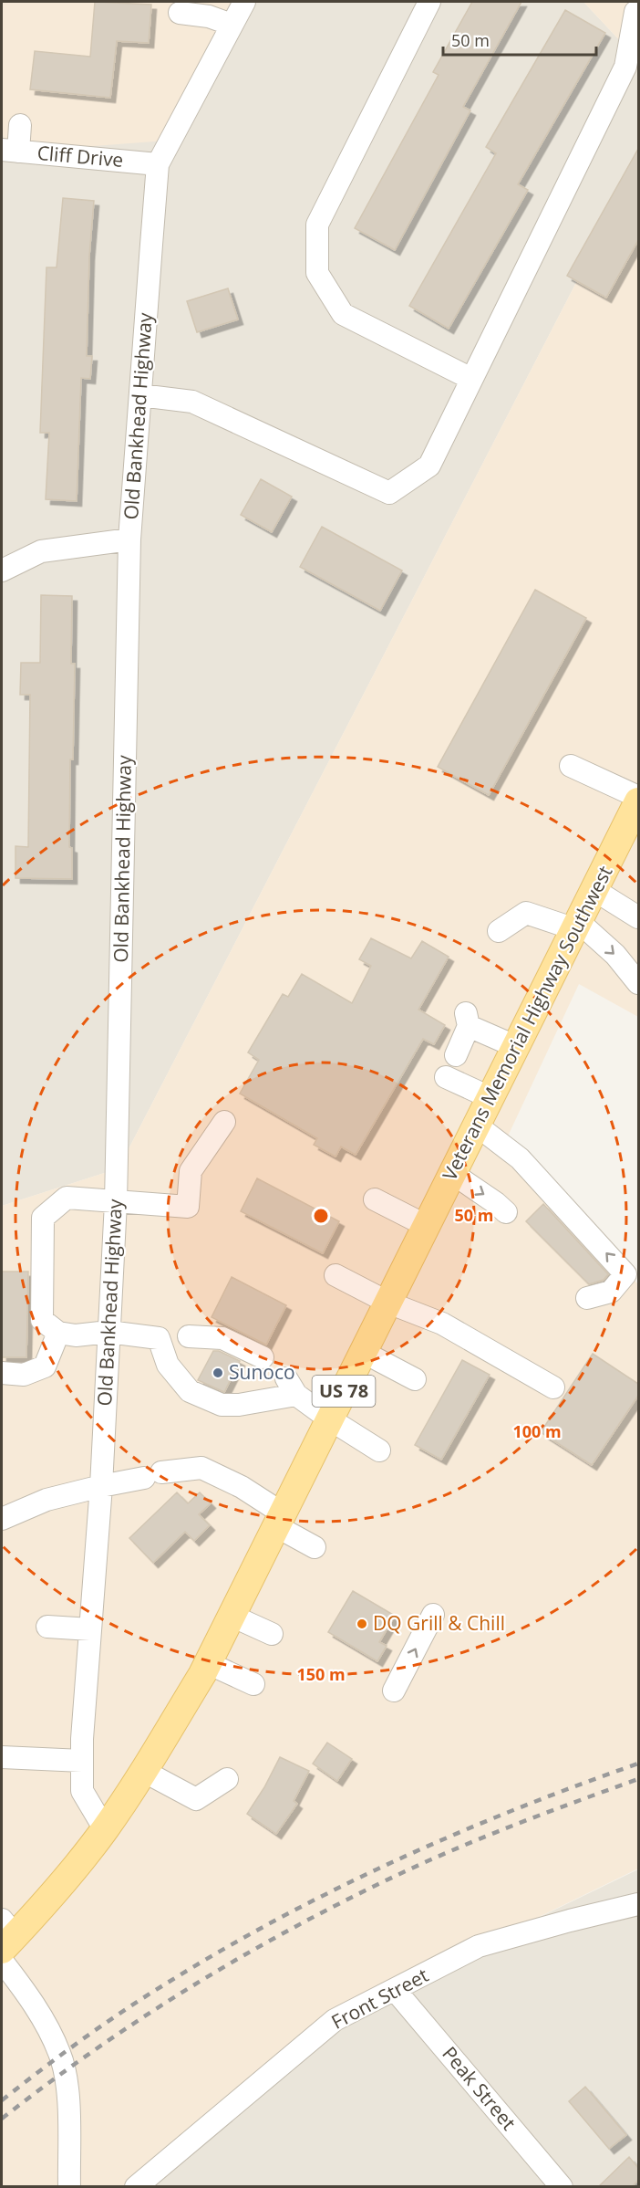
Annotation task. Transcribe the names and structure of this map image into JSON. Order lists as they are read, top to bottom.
{
  "streets": {
    "main road": ["Veterans Memorial Highway Southwest", "US 78"],
    "street": [
      "Cliff Drive",
      "Old Bankhead Highway",
      "Front Street",
      "Peak Street"
    ]
  },
  "crossings": [
    ["Cliff Drive", "Old Bankhead Highway"],
    ["Old Bankhead Highway", "Veterans Memorial Highway Southwest"],
    ["Front Street", "Peak Street"]
  ],
  "places": ["Sunoco", "DQ Grill & Chill"],
  "scale_bar": "50 m",
  "rings": ["50 m", "100 m", "150 m"]
}
